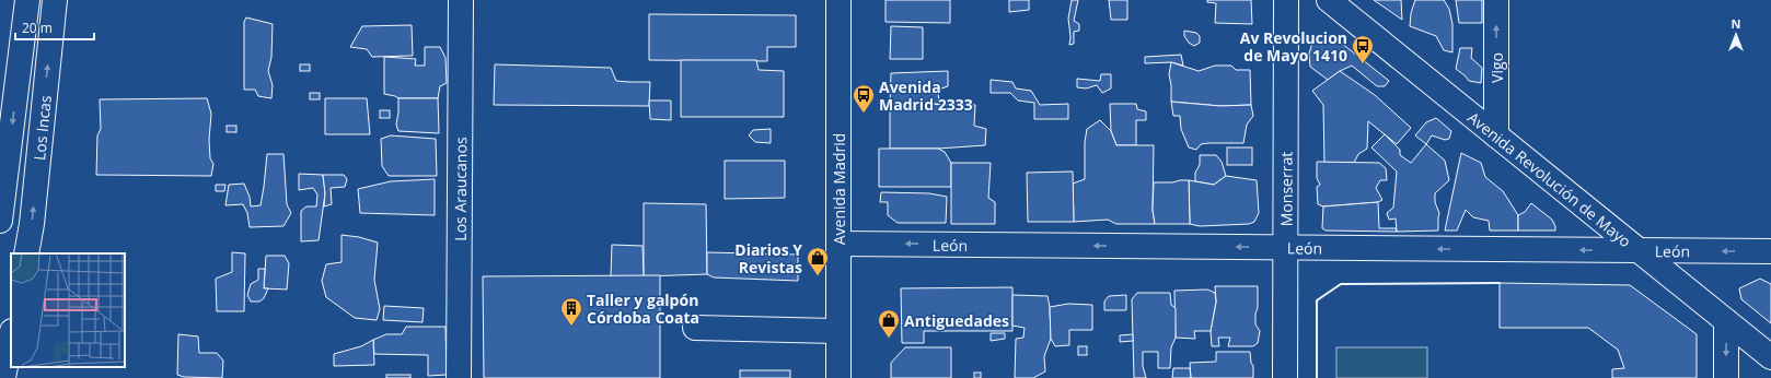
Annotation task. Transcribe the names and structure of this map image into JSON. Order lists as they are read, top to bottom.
{
  "streets": {
    "street": [
      "Vigo",
      "Los Incas",
      "Avenida Revolución de Mayo",
      "Los Araucanos",
      "Avenida Madrid",
      "Monserrat",
      "León"
    ]
  },
  "crossings": [
    ["Vigo", "Avenida Revolución de Mayo"],
    ["Avenida Revolución de Mayo", "León"],
    ["Avenida Madrid", "León"],
    ["Monserrat", "León"]
  ],
  "one_way": ["Vigo", "León"],
  "places": {
    "bus stop": ["Av Revolucion de Mayo 1410", "Avenida Madrid 2333"],
    "shop": ["Diarios Y Revistas", "Antiguedades"],
    "building": ["Taller y galpón Córdoba Coata"]
  },
  "scale_bar": "20 m",
  "north": "top"
}
